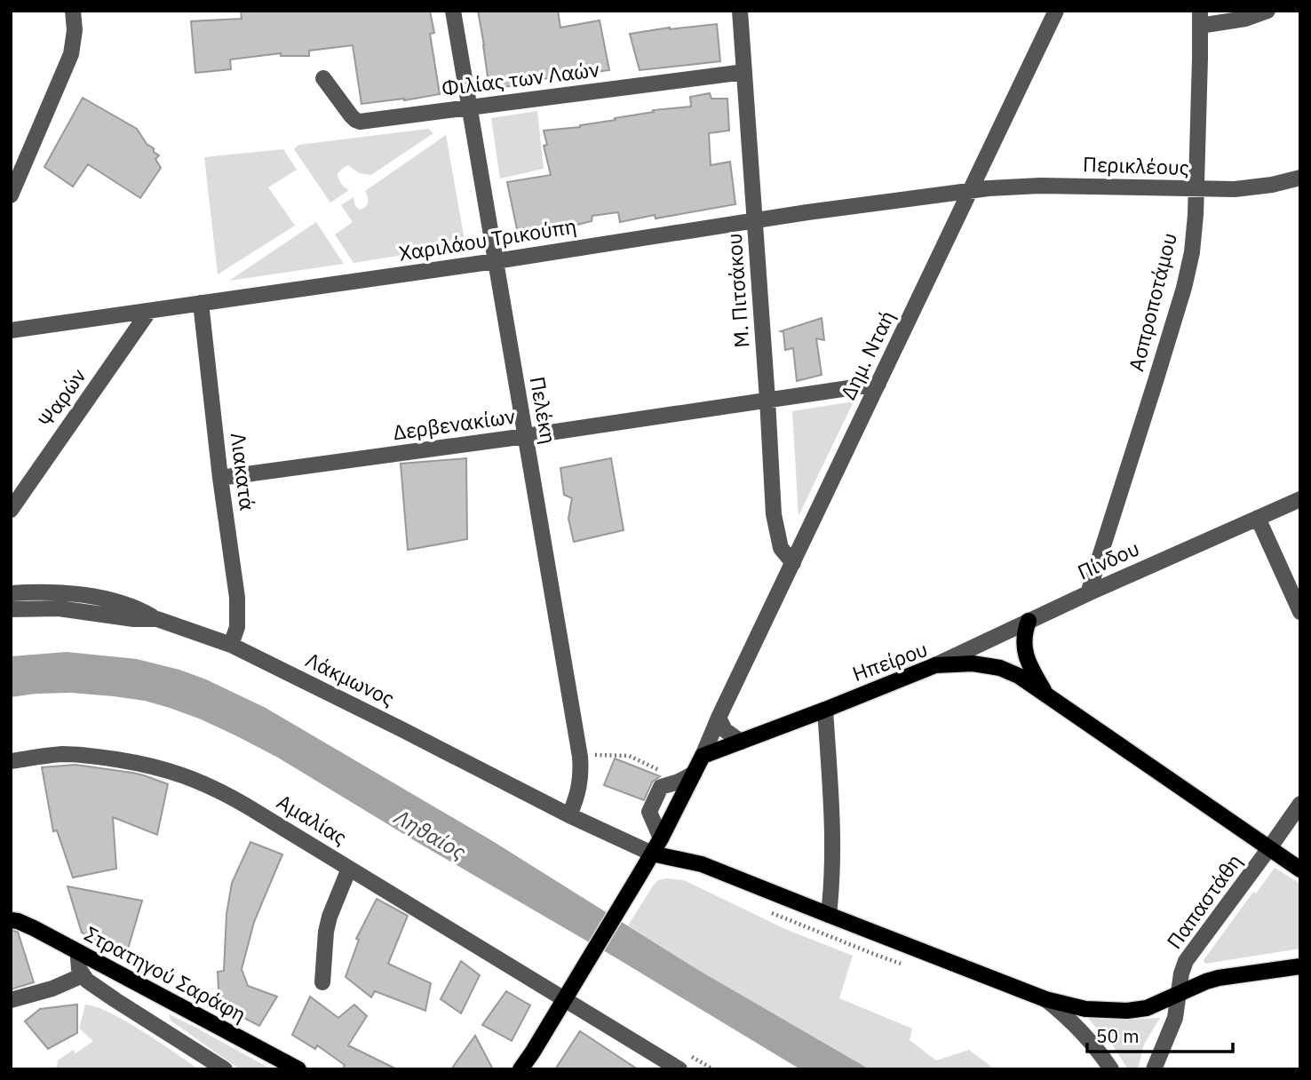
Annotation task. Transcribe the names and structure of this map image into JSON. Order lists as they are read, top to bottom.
{
  "streets": {
    "main road": ["Ηπείρου", "Στρατηγού Σαράφη"],
    "street": [
      "Φιλίας των Λαών",
      "Περικλέους",
      "Χαριλάου Τρικούπη",
      "Μ. Πιτσάκου",
      "Ασπροποτάμου",
      "Δημ. Νταή",
      "Ψαρών",
      "Πελέκη",
      "Δερβενακίων",
      "Λιακατά",
      "Πίνδου",
      "Λάκμωνος",
      "Αμαλίας",
      "Παπαστάθη"
    ]
  },
  "crossings": [
    ["Φιλίας των Λαών", "Μ. Πιτσάκου"],
    ["Φιλίας των Λαών", "Πελέκη"],
    ["Περικλέους", "Χαριλάου Τρικούπη"],
    ["Περικλέους", "Ασπροποτάμου"],
    ["Περικλέους", "Δημ. Νταή"],
    ["Χαριλάου Τρικούπη", "Μ. Πιτσάκου"],
    ["Χαριλάου Τρικούπη", "Δημ. Νταή"],
    ["Χαριλάου Τρικούπη", "Ψαρών"],
    ["Χαριλάου Τρικούπη", "Πελέκη"],
    ["Χαριλάου Τρικούπη", "Λιακατά"],
    ["Μ. Πιτσάκου", "Δημ. Νταή"],
    ["Μ. Πιτσάκου", "Δερβενακίων"],
    ["Ασπροποτάμου", "Πίνδου"],
    ["Δημ. Νταή", "Δερβενακίων"],
    ["Δημ. Νταή", "Ηπείρου"],
    ["Πελέκη", "Δερβενακίων"],
    ["Πελέκη", "Λάκμωνος"],
    ["Δερβενακίων", "Λιακατά"],
    ["Λιακατά", "Λάκμωνος"],
    ["Πίνδου", "Ηπείρου"],
    ["Ηπείρου", "Παπαστάθη"]
  ],
  "water": ["Ληθαίος"],
  "scale_bar": "50 m"
}
